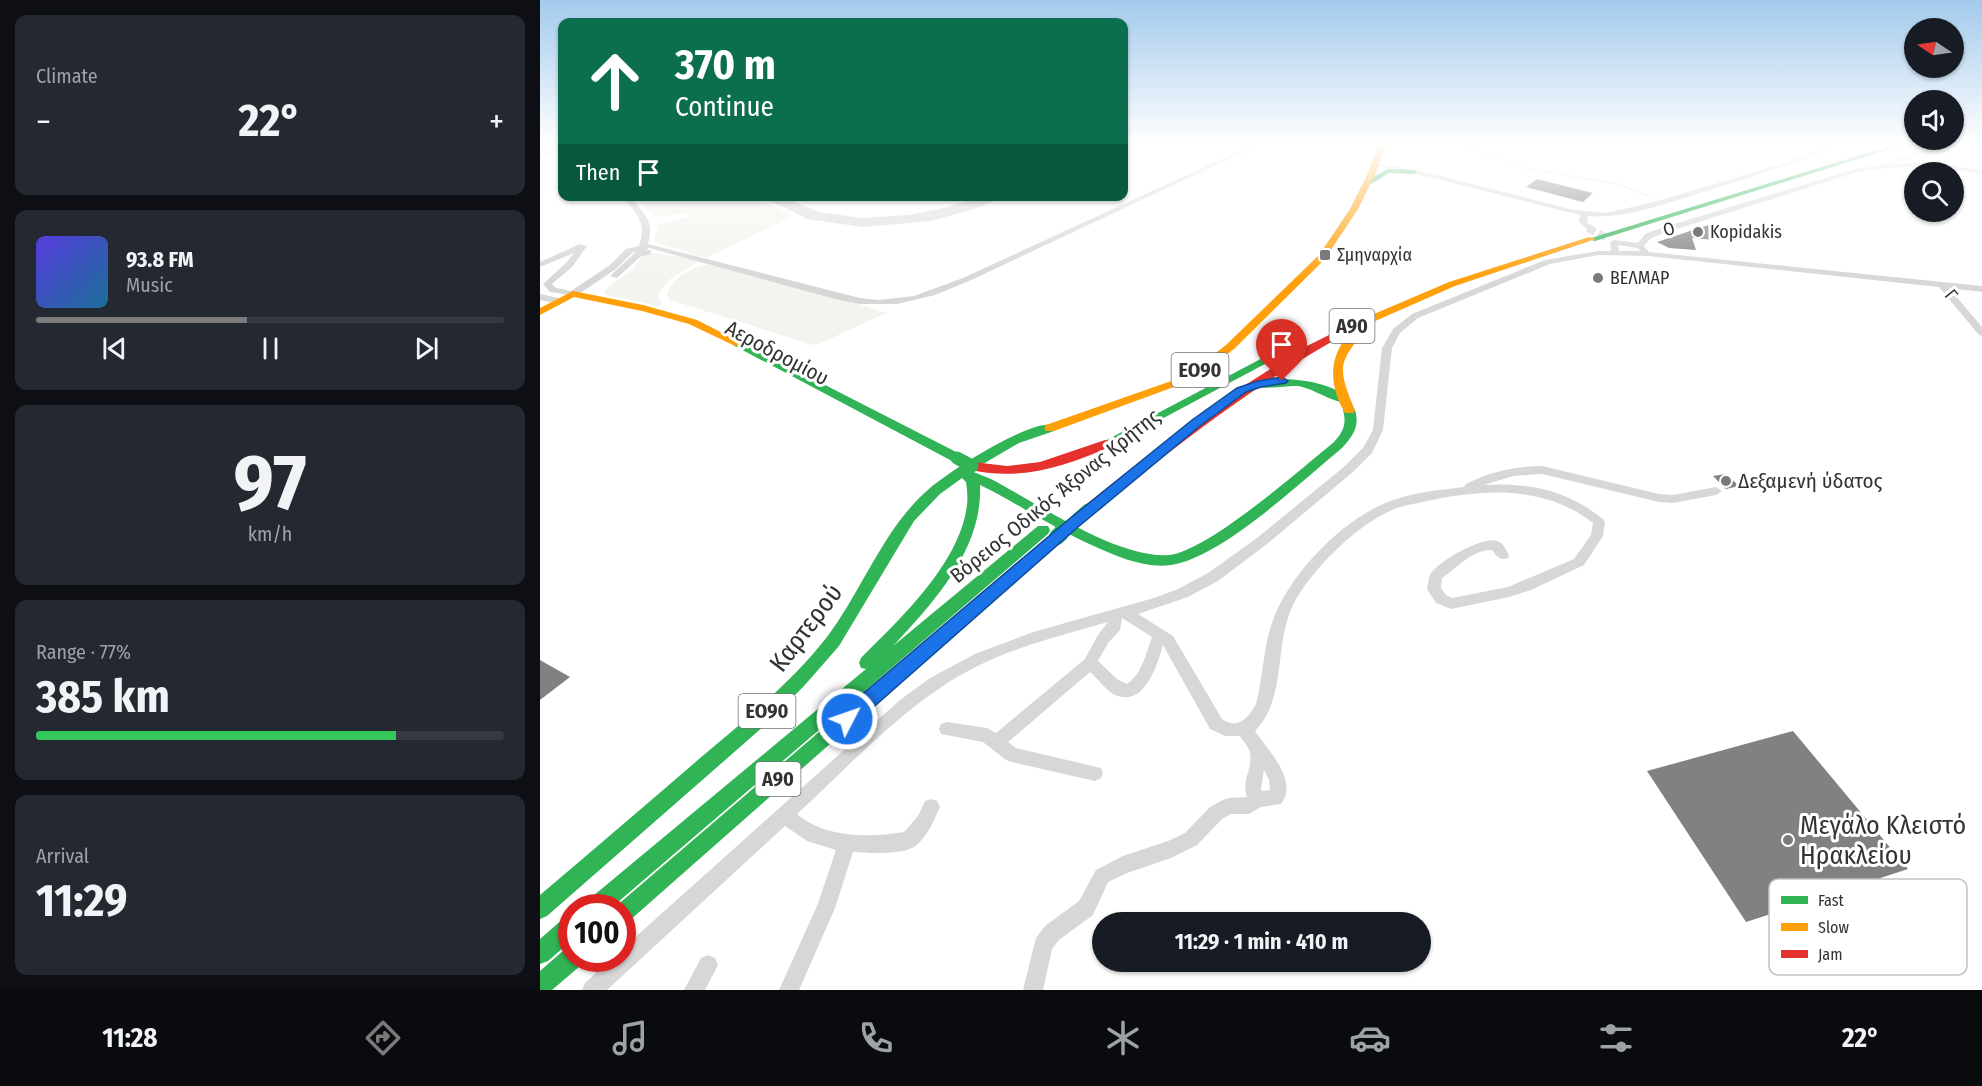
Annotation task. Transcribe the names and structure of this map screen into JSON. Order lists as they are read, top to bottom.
{
  "streets": {
    "main road": [
      "Α90",
      "Αεροδρομίου",
      "ΕΟ90",
      "Βόρειος Οδικός Άξονας Κρήτης",
      "Καρτερού"
    ],
    "street": ["Ο", "Γ"]
  },
  "crossings": [
    ["Αεροδρομίου", "ΕΟ90"],
    ["Αεροδρομίου", "Βόρειος Οδικός Άξονας Κρήτης"],
    ["Αεροδρομίου", "Καρτερού"],
    ["ΕΟ90", "Καρτερού"]
  ],
  "places": {
    "other": [
      "Kopidakis",
      "ΒΕΛΜΑΡ",
      "Δεξαμενή ύδατος",
      "Μεγάλο Κλειστό Ηρακλείου"
    ],
    "transit": ["Σμηναρχία"]
  },
  "legend": ["Fast", "Slow", "Jam"],
  "north": "left",
  "page": {
    "tile": [
      "Climate",
      ["97", "km/h"],
      ["Range · 77%", "385 km"],
      ["Arrival", "11:29"]
    ],
    "turn": ["370 m", "Continue"],
    "heat": ["−", "22°", "+"],
    "then": "Then",
    "song": ["93.8 FM", "Music"],
    "limit": "100",
    "trip": "11:29 · 1 min · 410 m",
    "tabs": ["11:28", "22°"]
  }
}
